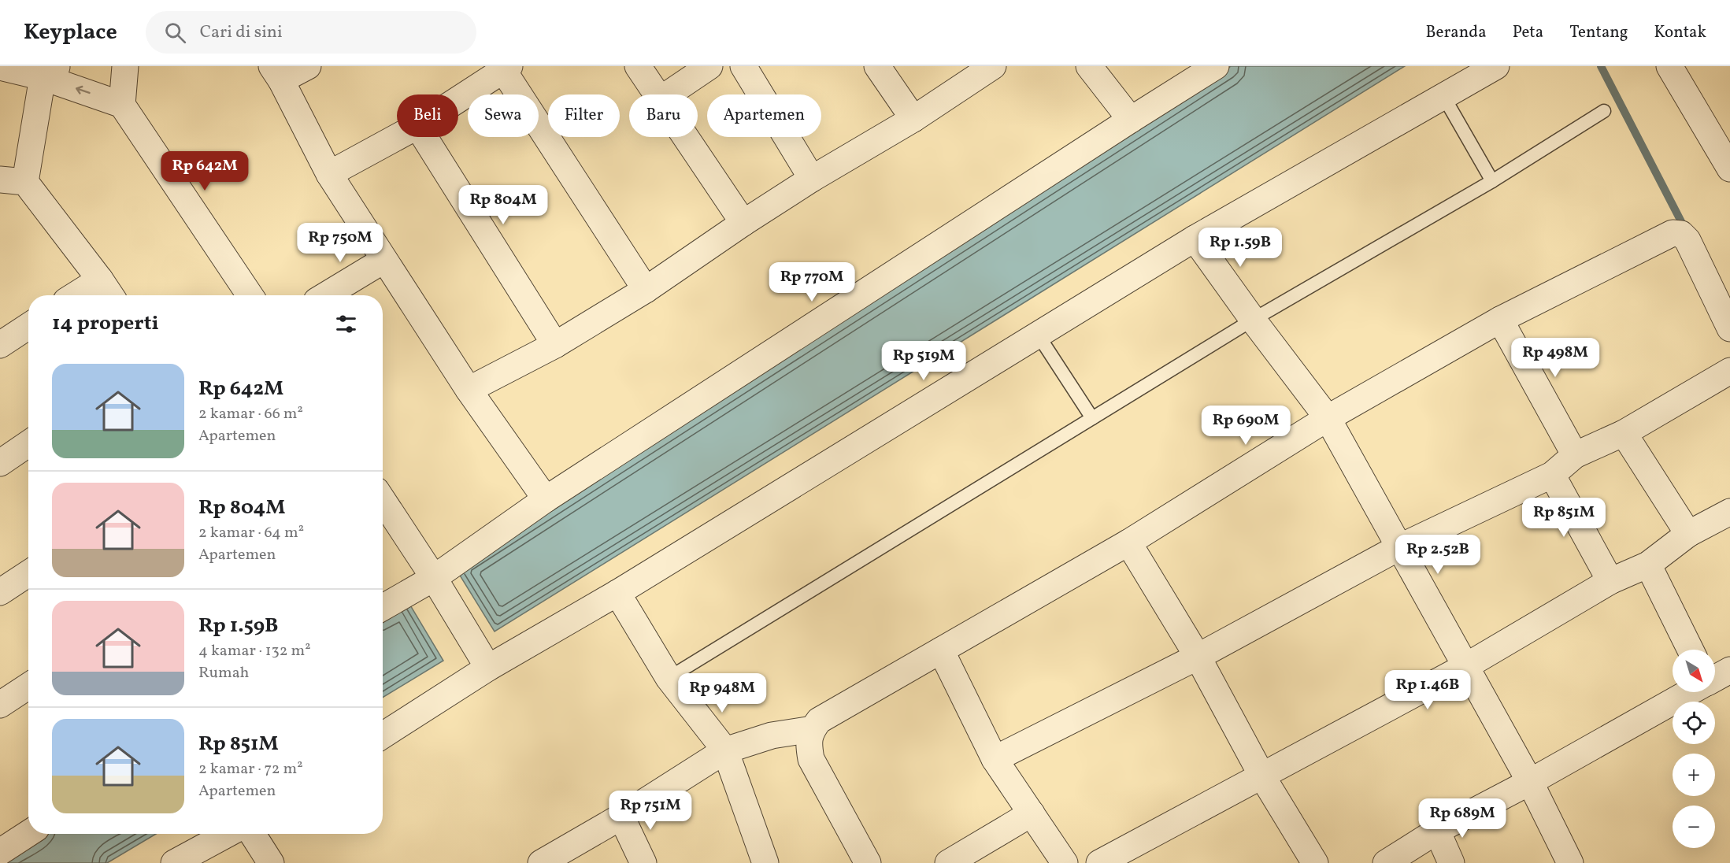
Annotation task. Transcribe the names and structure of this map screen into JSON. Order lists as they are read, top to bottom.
{
  "north": "bottom right",
  "page": {
    "header": "Keyplace",
    "search": "Cari di sini",
    "nav": [
      "Beranda",
      "Peta",
      "Tentang",
      "Kontak"
    ],
    "chip": [
      "Beli",
      "Sewa",
      "Filter",
      "Baru",
      "Apartemen"
    ],
    "price": [
      "Rp 642M",
      "Rp 804M",
      "Rp 750M",
      "Rp 1.59B",
      "Rp 770M",
      "Rp 498M",
      "Rp 519M",
      "Rp 690M",
      "Rp 851M",
      "Rp 2.52B",
      "Rp 1.46B",
      "Rp 948M",
      "Rp 751M",
      "Rp 689M"
    ],
    "heading": "14 properti",
    "list": [
      {
        "name": "Rp 642M",
        "note": "2 kamar · 66 m² · Apartemen"
      },
      {
        "name": "Rp 804M",
        "note": "2 kamar · 64 m² · Apartemen"
      },
      {
        "name": "Rp 1.59B",
        "note": "4 kamar · 132 m² · Rumah"
      },
      {
        "name": "Rp 851M",
        "note": "2 kamar · 72 m² · Apartemen"
      }
    ],
    "map_buttons": ["+", "−"]
  }
}
